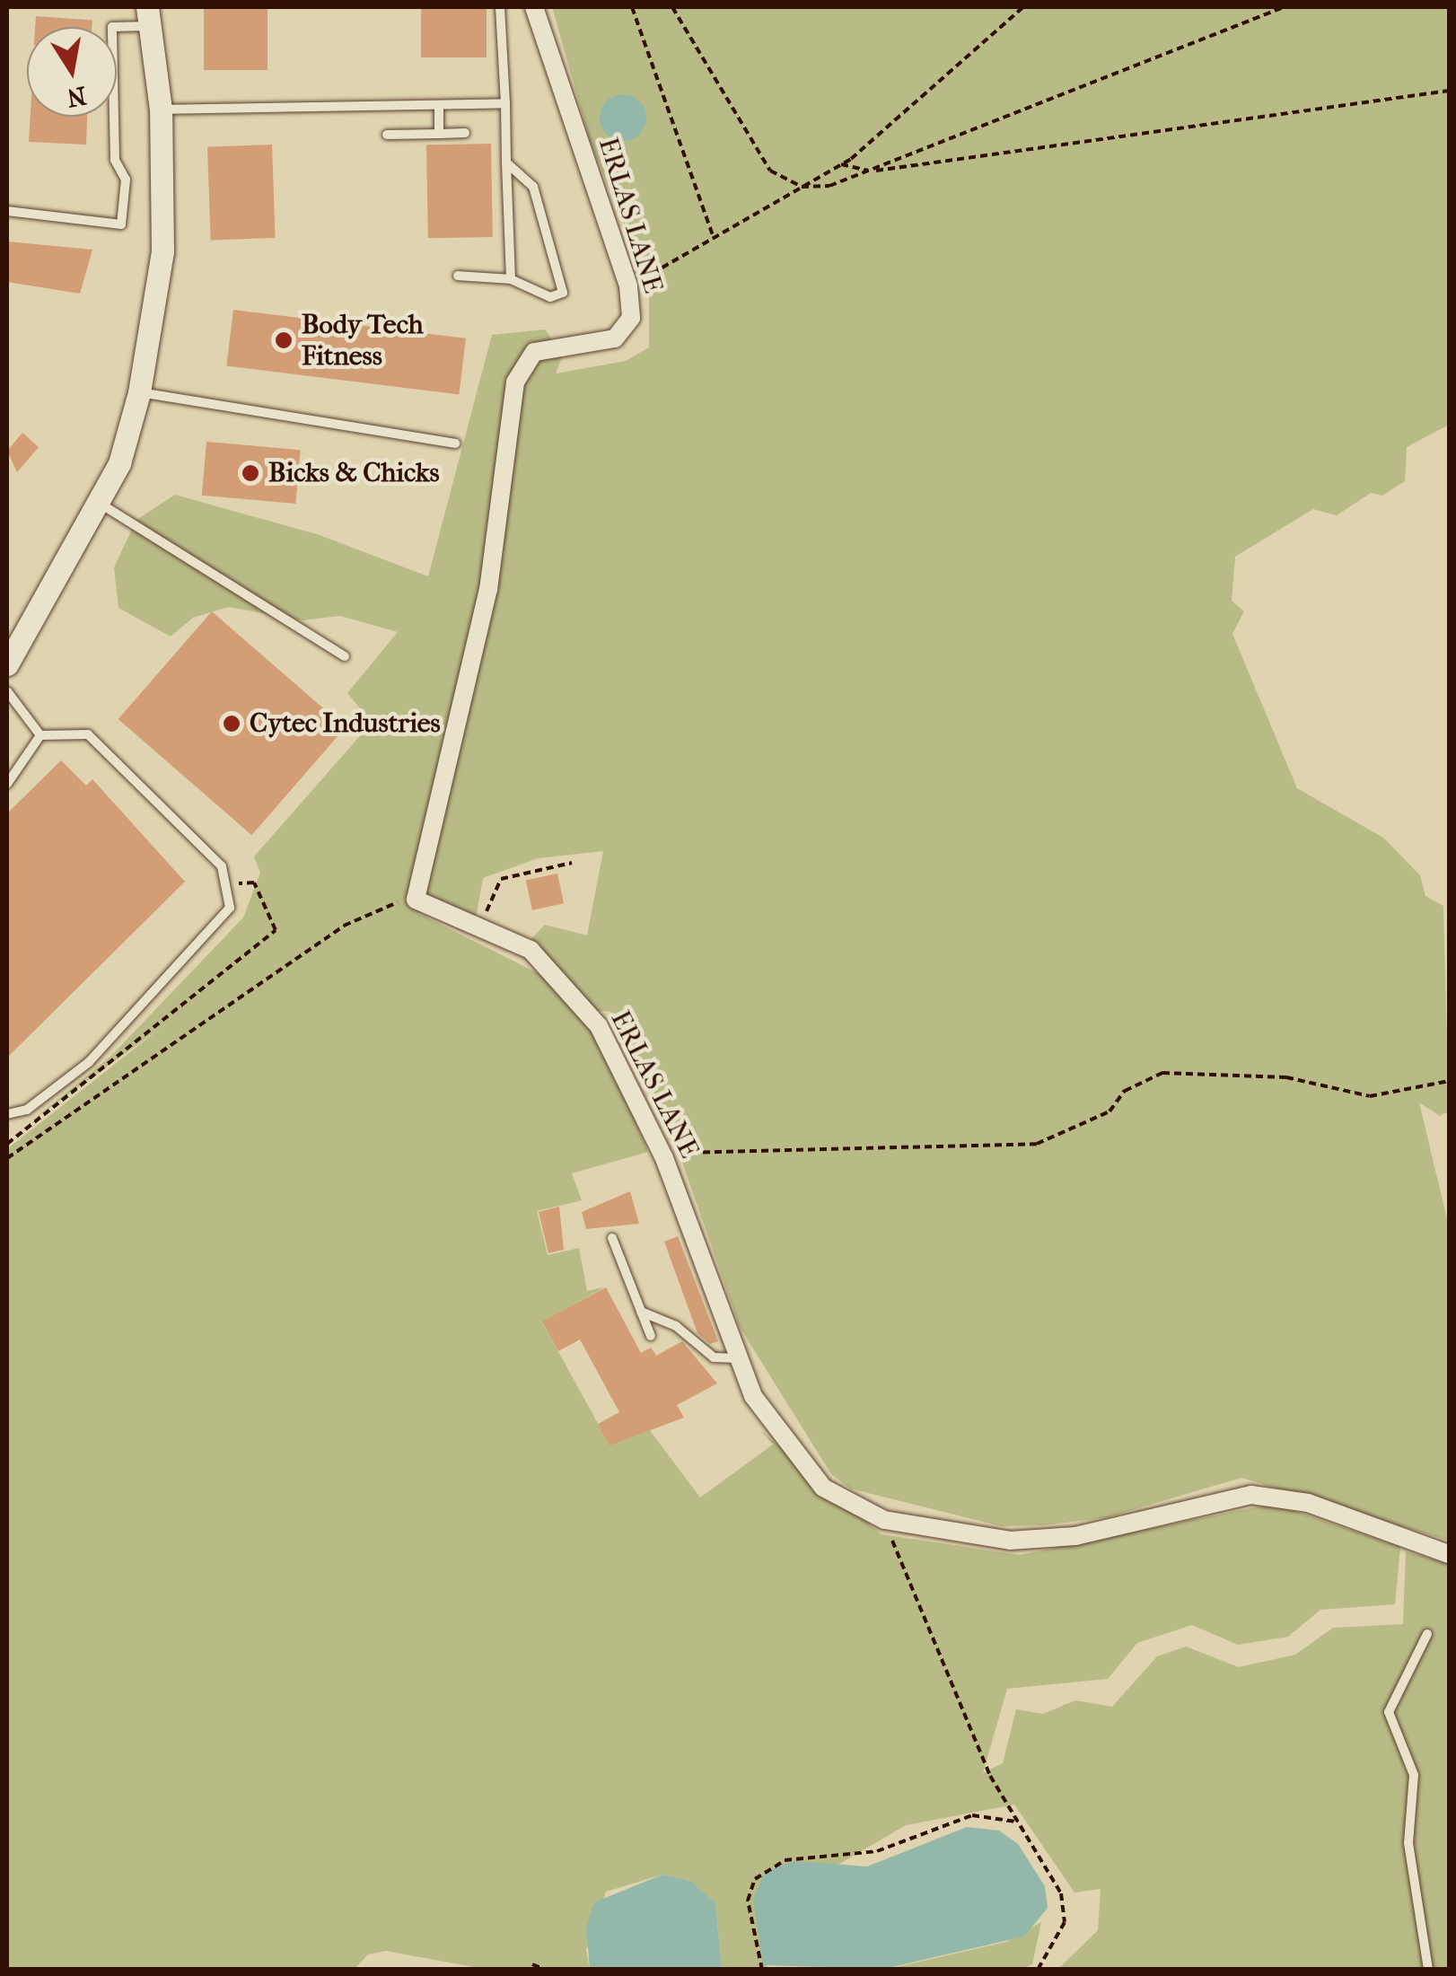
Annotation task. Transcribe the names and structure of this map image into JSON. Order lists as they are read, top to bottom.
{
  "streets": {
    "street": ["ERLAS LANE"]
  },
  "places": ["Body Tech Fitness", "Bicks & Chicks", "Cytec Industries"],
  "north": "bottom"
}
